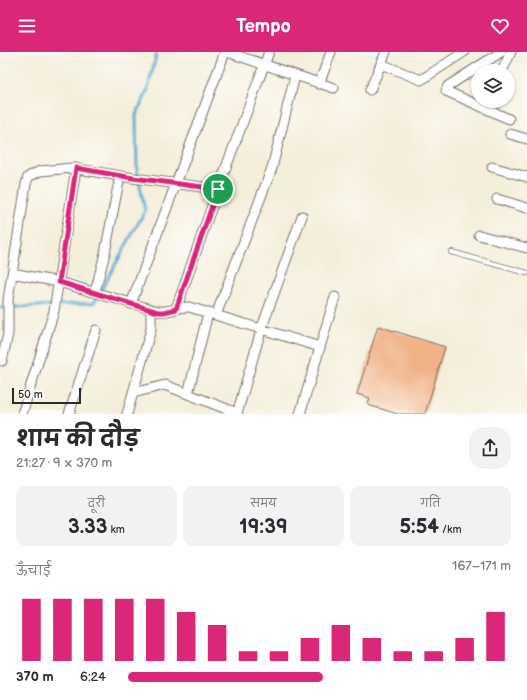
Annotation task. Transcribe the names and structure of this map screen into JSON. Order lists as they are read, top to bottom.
{
  "scale_bar": "50 m",
  "page": {
    "header": "Tempo",
    "scale": "50 m",
    "heading": ["शाम की दौड़", "21:27 · 9 × 370 m"],
    "stats": [
      ["दूरी", "3.33 km"],
      ["समय", "19:39"],
      ["गति", "5:54 /km"]
    ],
    "chart": ["ऊँचाई", "167–171 m"],
    "list": [
      {
        "name": "370 m",
        "note": "6:24"
      }
    ]
  }
}
